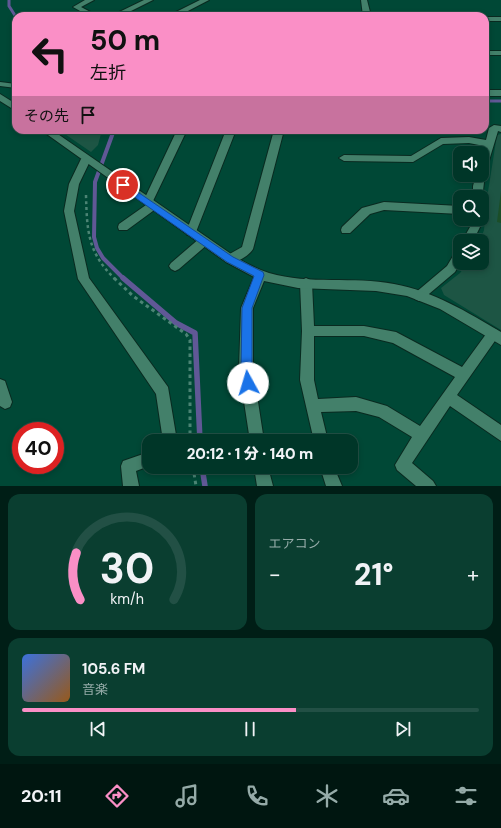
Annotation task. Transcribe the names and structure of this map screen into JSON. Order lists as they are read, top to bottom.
{
  "page": {
    "turn": ["50 m", "左折"],
    "then": "その先",
    "limit": "40",
    "trip": "20:12 · 1 分 · 140 m",
    "tile": "エアコン",
    "heat": ["−", "21°", "+"],
    "song": ["105.6 FM", "音楽"],
    "tabs": "20:11",
    "gauge": ["30", "km/h"]
  }
}
